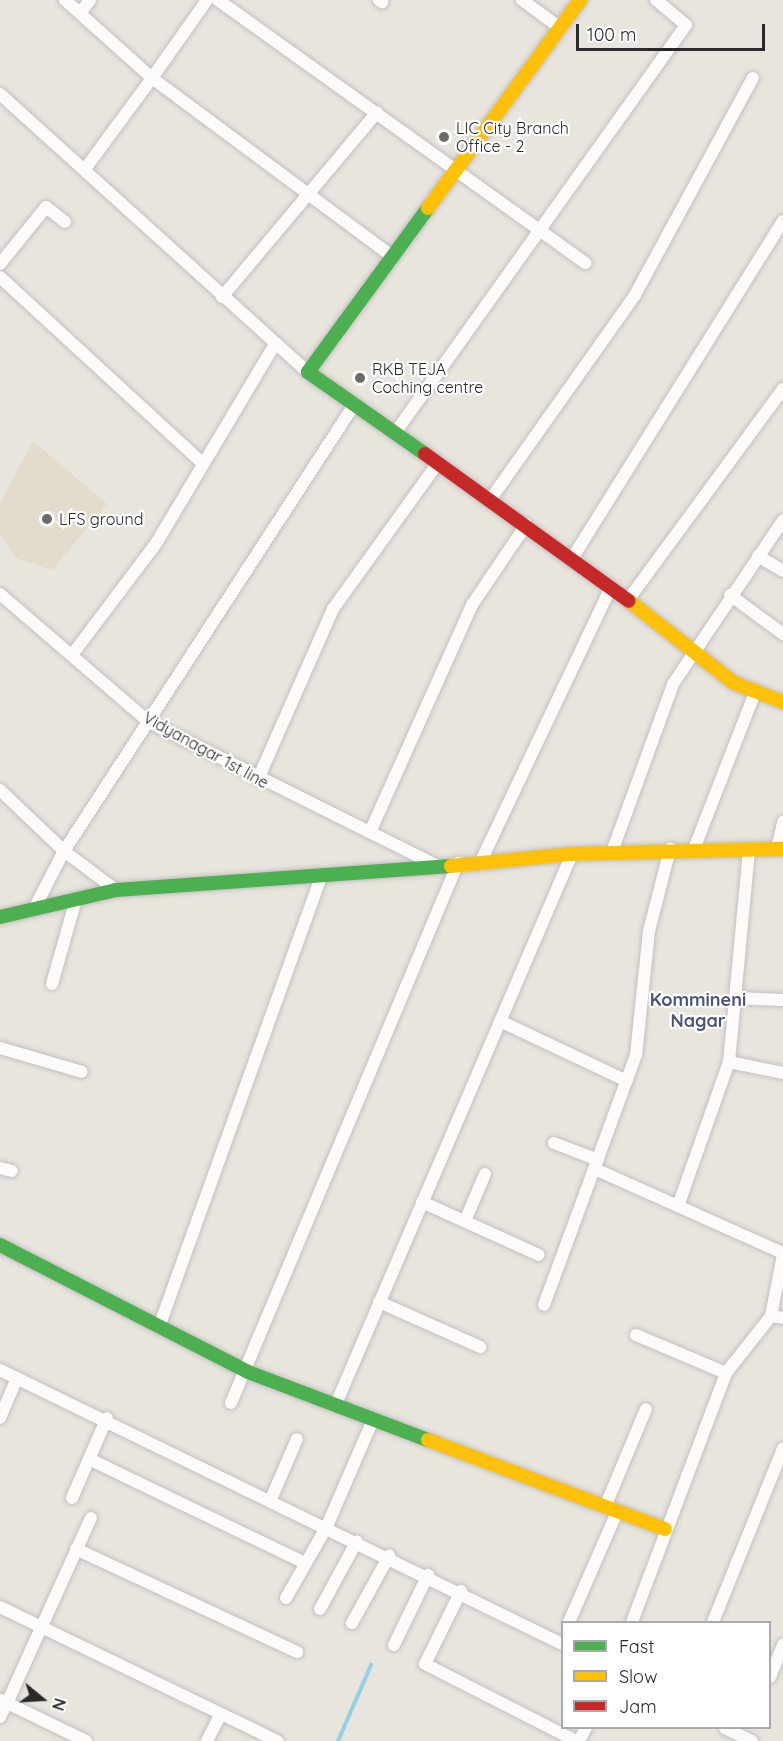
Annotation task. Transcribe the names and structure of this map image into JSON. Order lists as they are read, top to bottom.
{
  "streets": {
    "street": ["Vidyanagar 1st line"]
  },
  "districts": ["Kommineni Nagar"],
  "places": ["LIC City Branch Office - 2", "RKB TEJA Coching centre", "LFS ground"],
  "legend": ["Fast", "Slow", "Jam"],
  "scale_bar": "100 m",
  "north": "right"
}
